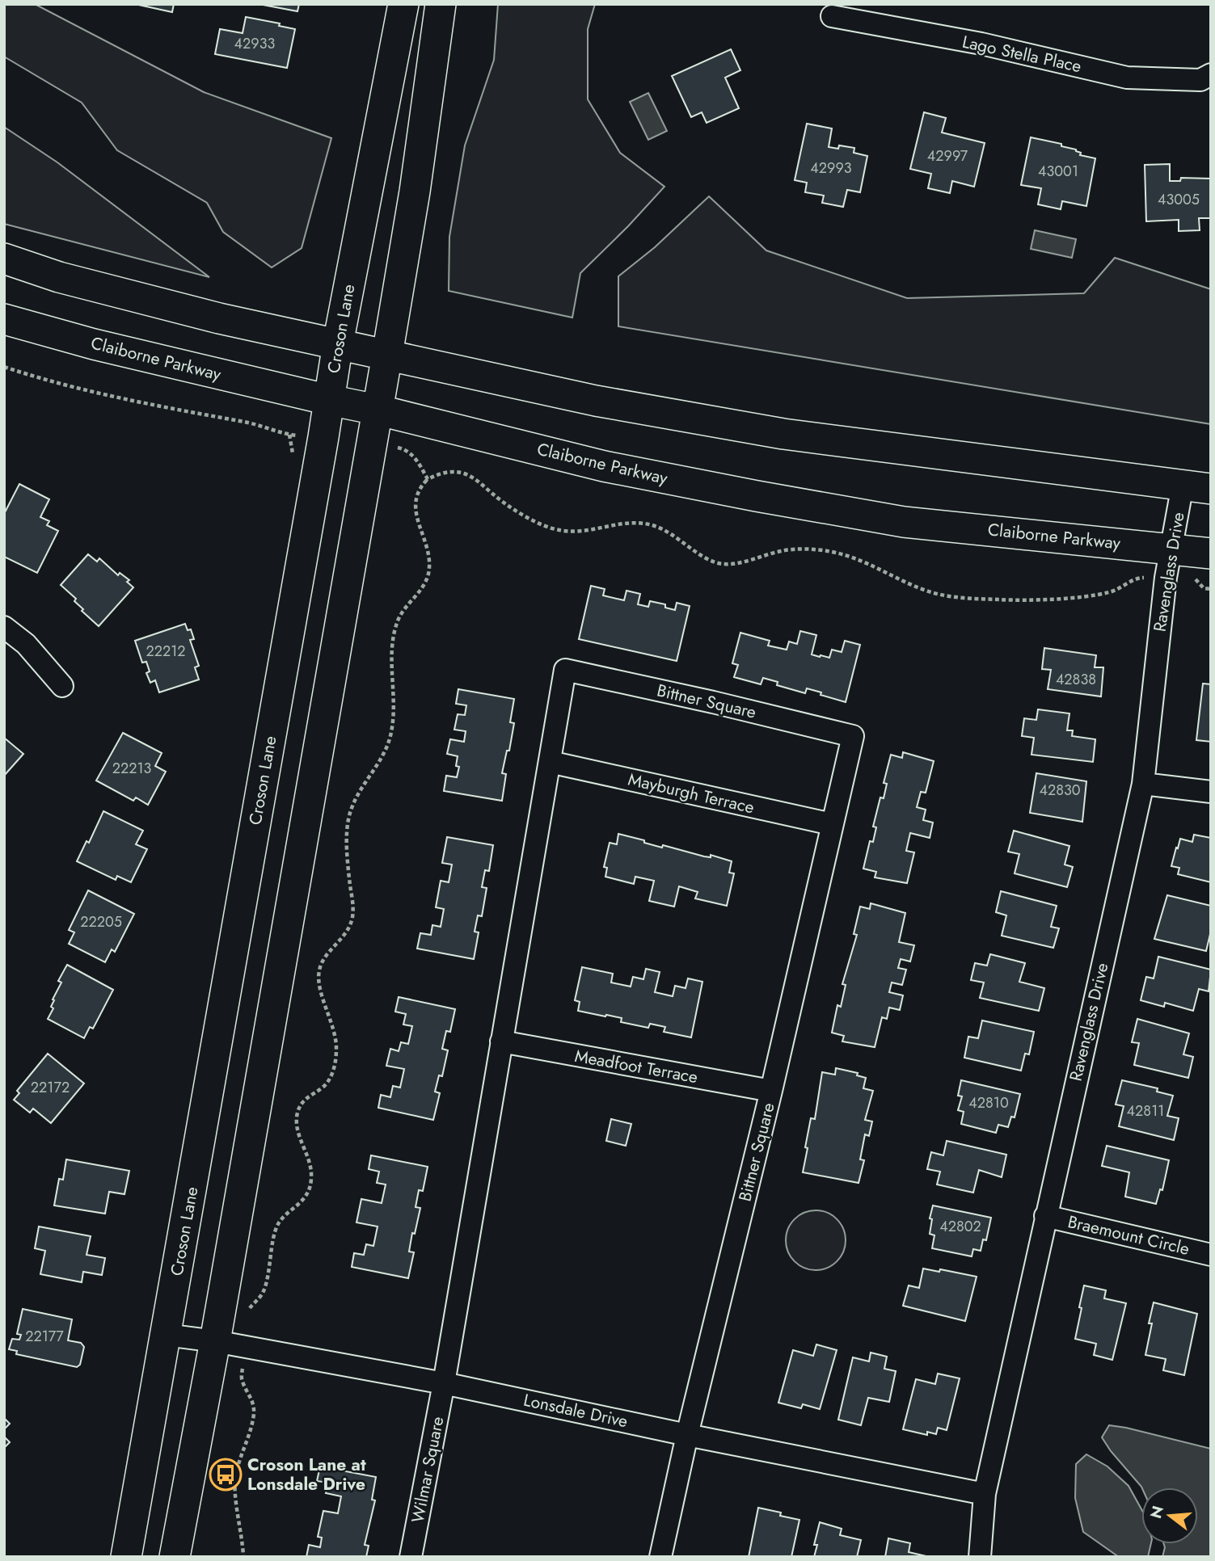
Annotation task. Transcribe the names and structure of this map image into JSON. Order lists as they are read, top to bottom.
{
  "streets": {
    "main road": ["Croson Lane", "Claiborne Parkway"],
    "street": [
      "Lago Stella Place",
      "Ravenglass Drive",
      "Bittner Square",
      "Mayburgh Terrace",
      "Meadfoot Terrace",
      "Braemount Circle",
      "Lonsdale Drive",
      "Wilmar Square"
    ]
  },
  "crossings": [
    ["Croson Lane", "Claiborne Parkway"],
    ["Croson Lane", "Lonsdale Drive"],
    ["Claiborne Parkway", "Ravenglass Drive"],
    ["Ravenglass Drive", "Braemount Circle"],
    ["Ravenglass Drive", "Lonsdale Drive"],
    ["Bittner Square", "Mayburgh Terrace"],
    ["Bittner Square", "Meadfoot Terrace"],
    ["Bittner Square", "Lonsdale Drive"],
    ["Bittner Square", "Wilmar Square"],
    ["Lonsdale Drive", "Wilmar Square"]
  ],
  "places": {
    "bus stop": ["Croson Lane at Lonsdale Drive"]
  },
  "house_numbers": [
    "42933",
    "42997",
    "42993",
    "43001",
    "43005",
    "22212",
    "42838",
    "22213",
    "42830",
    "22205",
    "22172",
    "42810",
    "42811",
    "42802",
    "22177"
  ],
  "north": "left"
}
